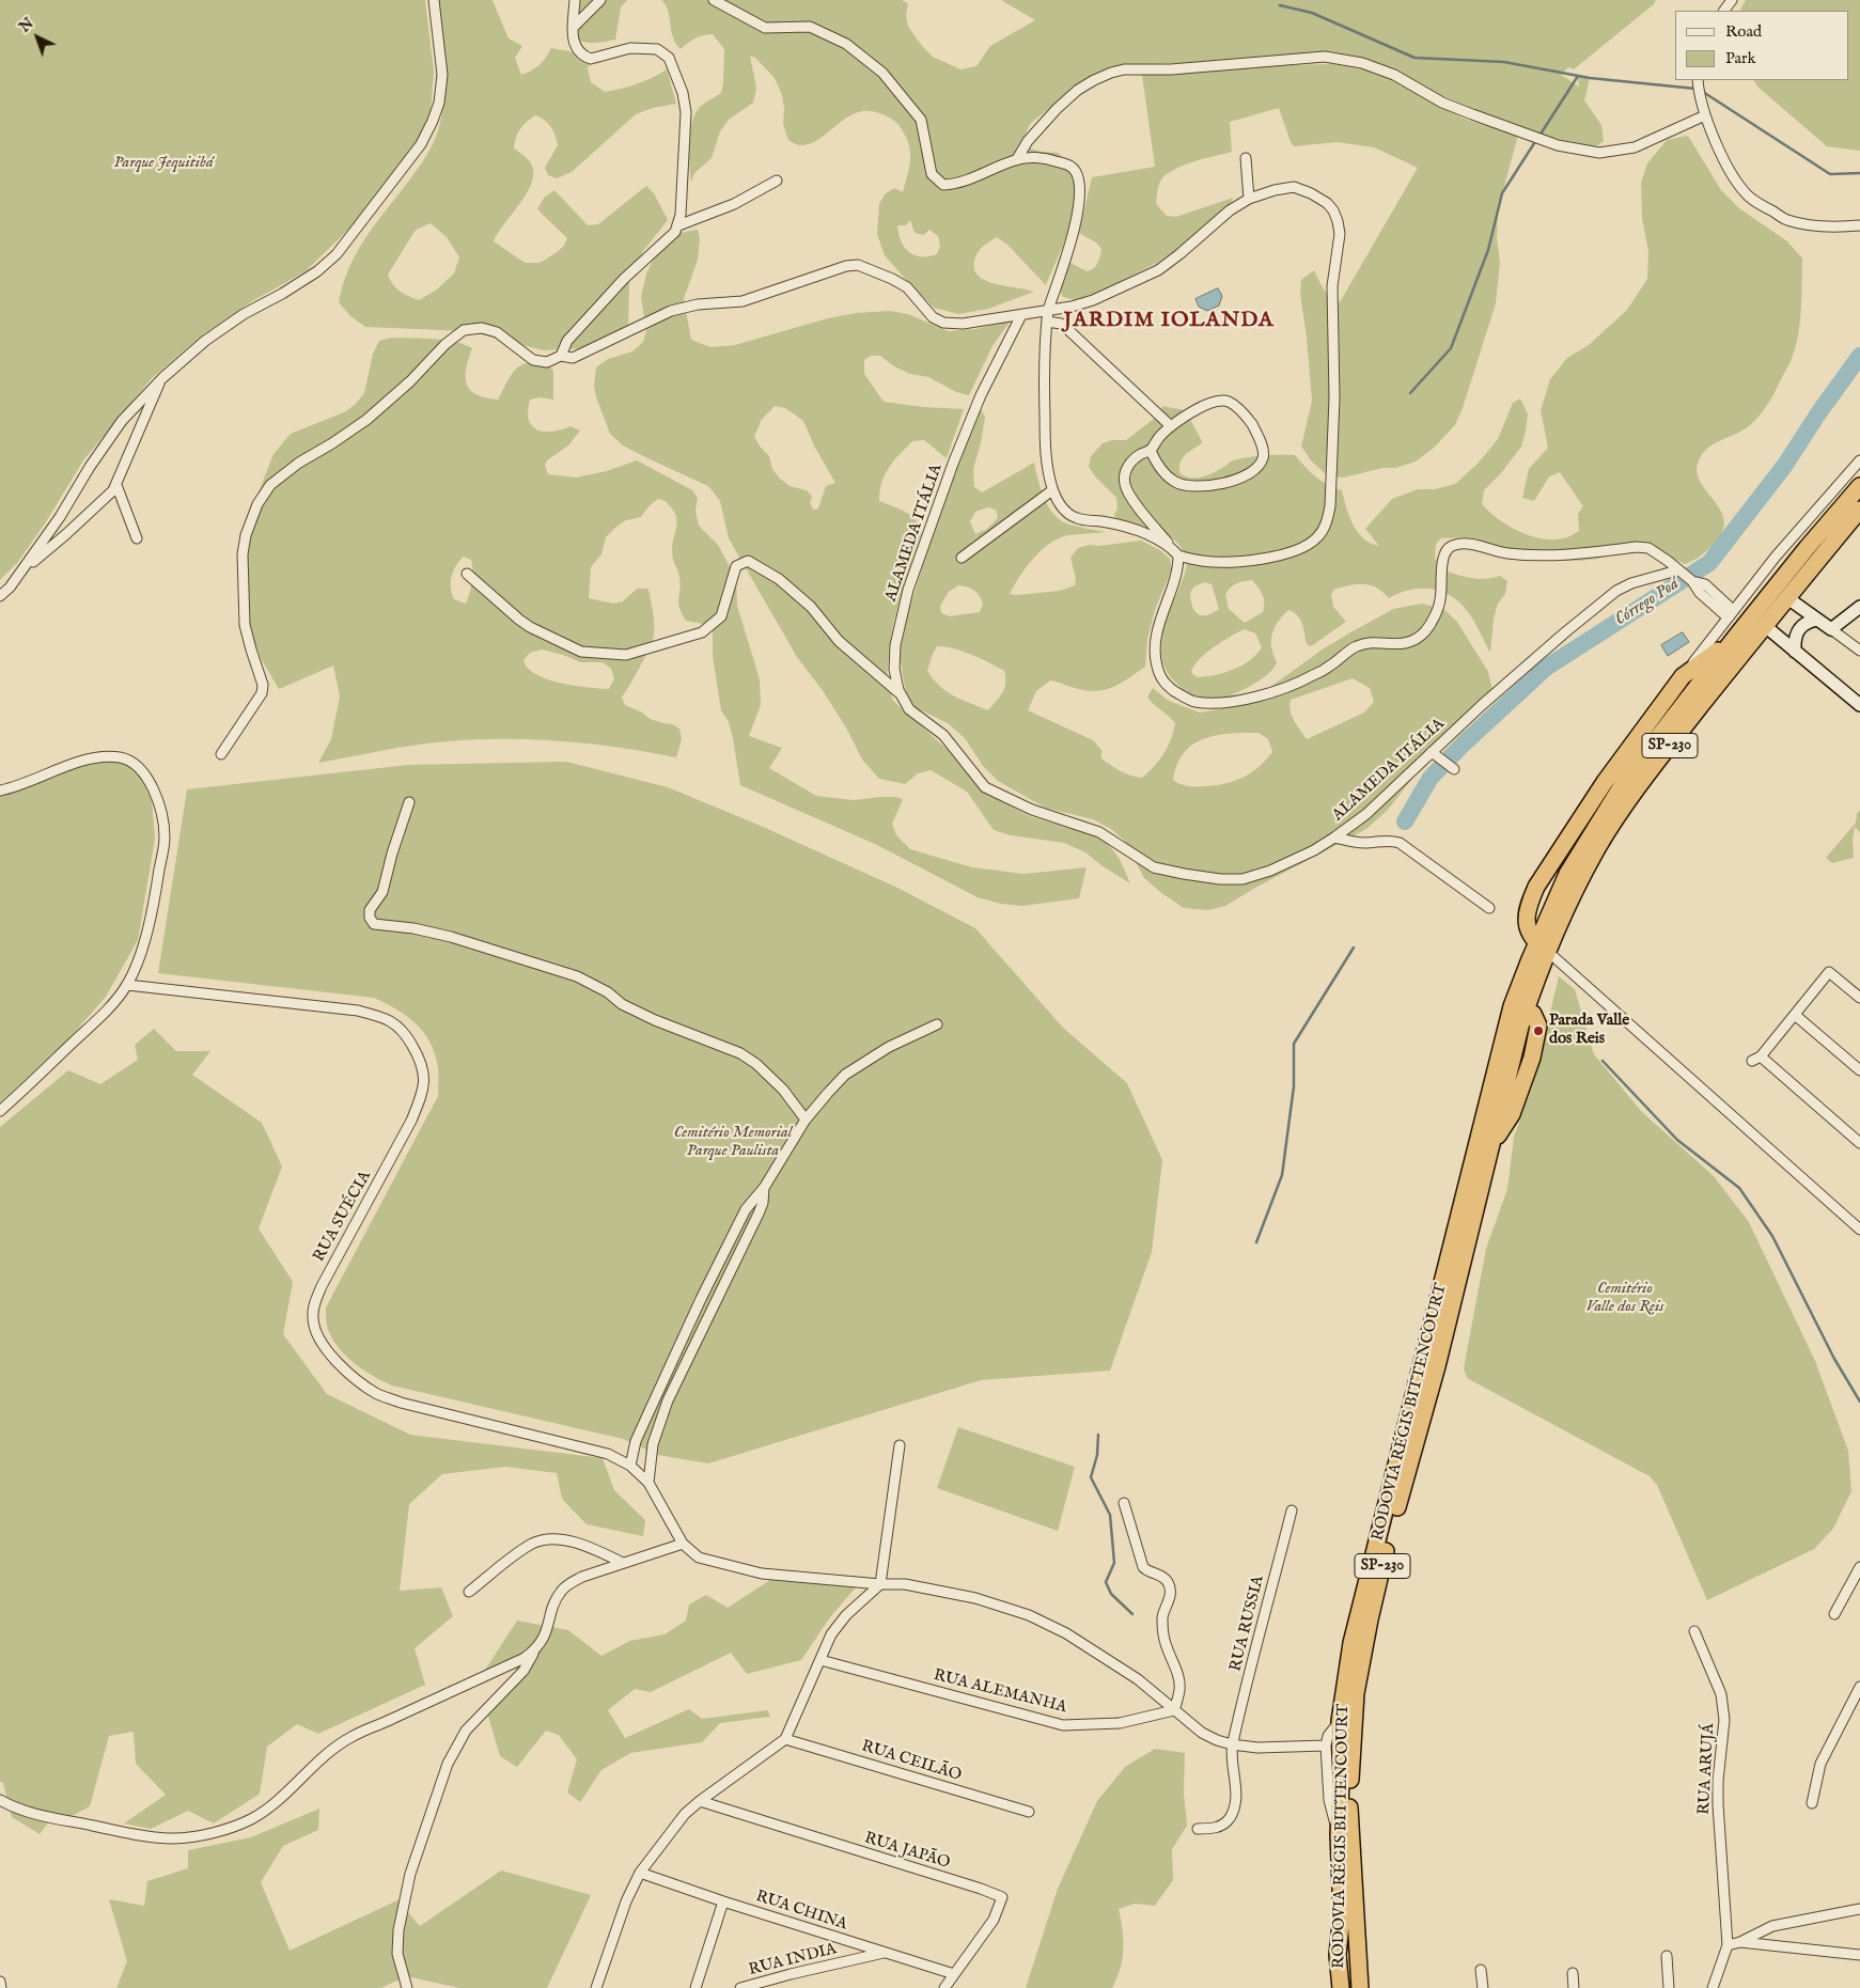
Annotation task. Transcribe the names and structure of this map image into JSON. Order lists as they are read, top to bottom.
{
  "streets": {
    "highway": ["SP-230", "RODOVIA RÉGIS BITTENCOURT"],
    "street": [
      "ALAMEDA ITÁLIA",
      "RUA SUÉCIA",
      "RUA RUSSIA",
      "RUA ALEMANHA",
      "RUA CEILÃO",
      "RUA ARUJÁ",
      "RUA JAPÃO",
      "RUA CHINA",
      "RUA INDIA"
    ]
  },
  "crossings": [
    ["SP-230", "RODOVIA RÉGIS BITTENCOURT"],
    ["RUA JAPÃO", "RUA CHINA"],
    ["RUA CHINA", "RUA INDIA"]
  ],
  "districts": ["JARDIM IOLANDA"],
  "water": ["Córrego Poá"],
  "parks": ["Parque Jequitibá", "Cemitério Memorial Parque Paulista", "Cemitério Valle dos Reis"],
  "places": ["Parada Valle dos Reis"],
  "legend": ["Road", "Park"],
  "north": "top left"
}
